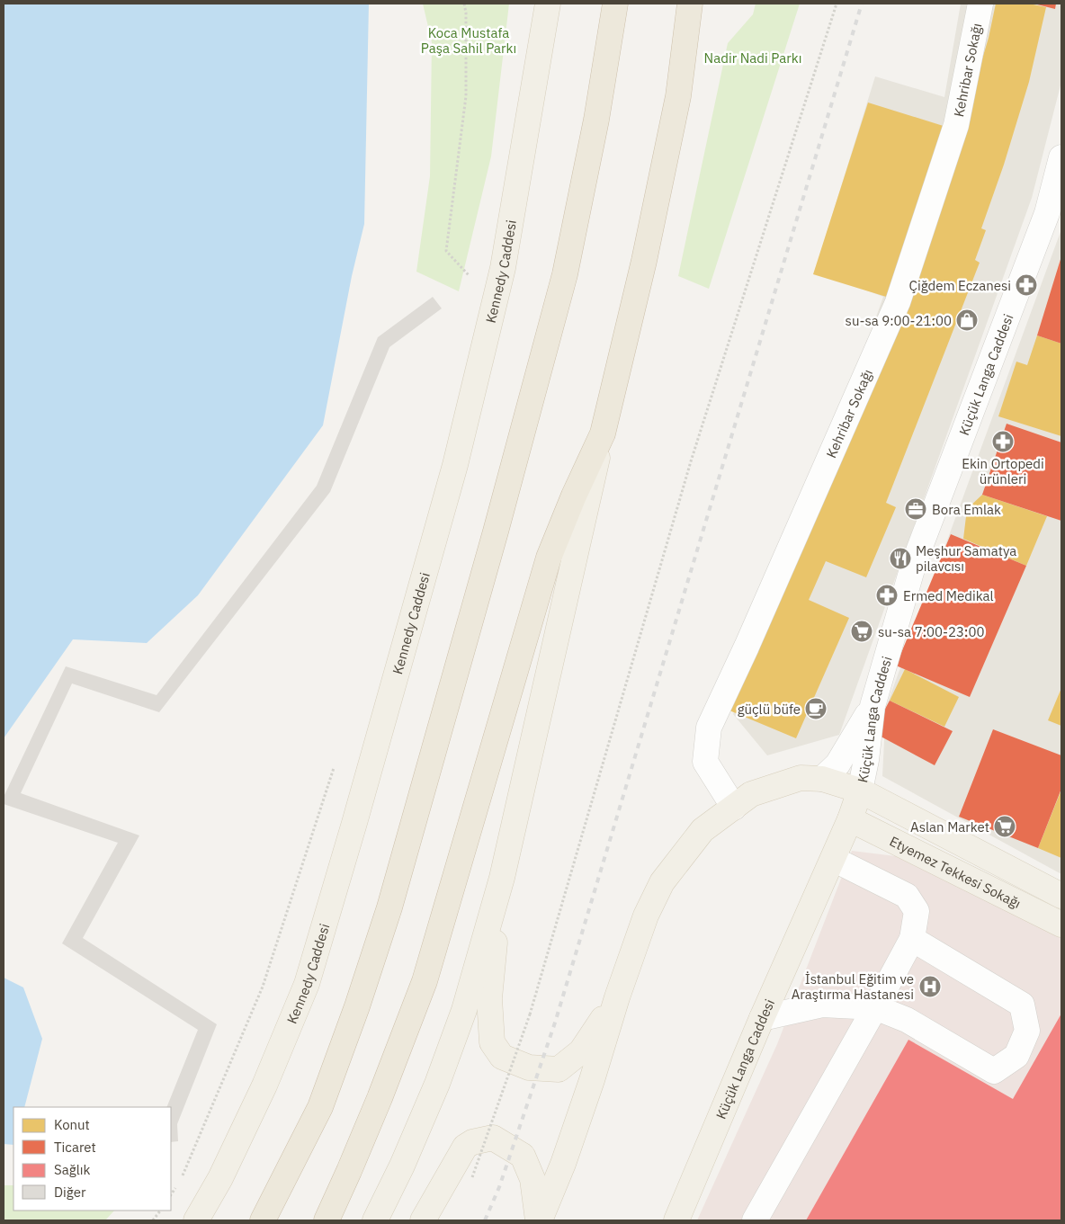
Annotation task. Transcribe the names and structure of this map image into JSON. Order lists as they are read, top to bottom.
{
  "streets": {
    "main road": ["Kennedy Caddesi", "Küçük Langa Caddesi", "Etyemez Tekkesi Sokağı"],
    "street": ["Kehribar Sokağı"]
  },
  "crossings": [
    ["Kehribar Sokağı", "Etyemez Tekkesi Sokağı"],
    ["Küçük Langa Caddesi", "Etyemez Tekkesi Sokağı"]
  ],
  "parks": ["Koca Mustafa Paşa Sahil Parkı", "Nadir Nadi Parkı"],
  "places": {
    "pharmacy": ["Çiğdem Eczanesi", "Ekin Ortopedi ürünleri", "Ermed Medikal"],
    "shop": ["su-sa 9:00-21:00"],
    "office": ["Bora Emlak"],
    "restaurant": ["Meşhur Samatya pilavcısı"],
    "supermarket": ["su-sa 7:00-23:00", "Aslan Market"],
    "cafe": ["güçlü büfe"],
    "hospital": ["İstanbul Eğitim ve Araştırma Hastanesi"]
  },
  "legend": [
    "Konut",
    "Ticaret",
    "Sağlık",
    "Diğer"
  ]
}
